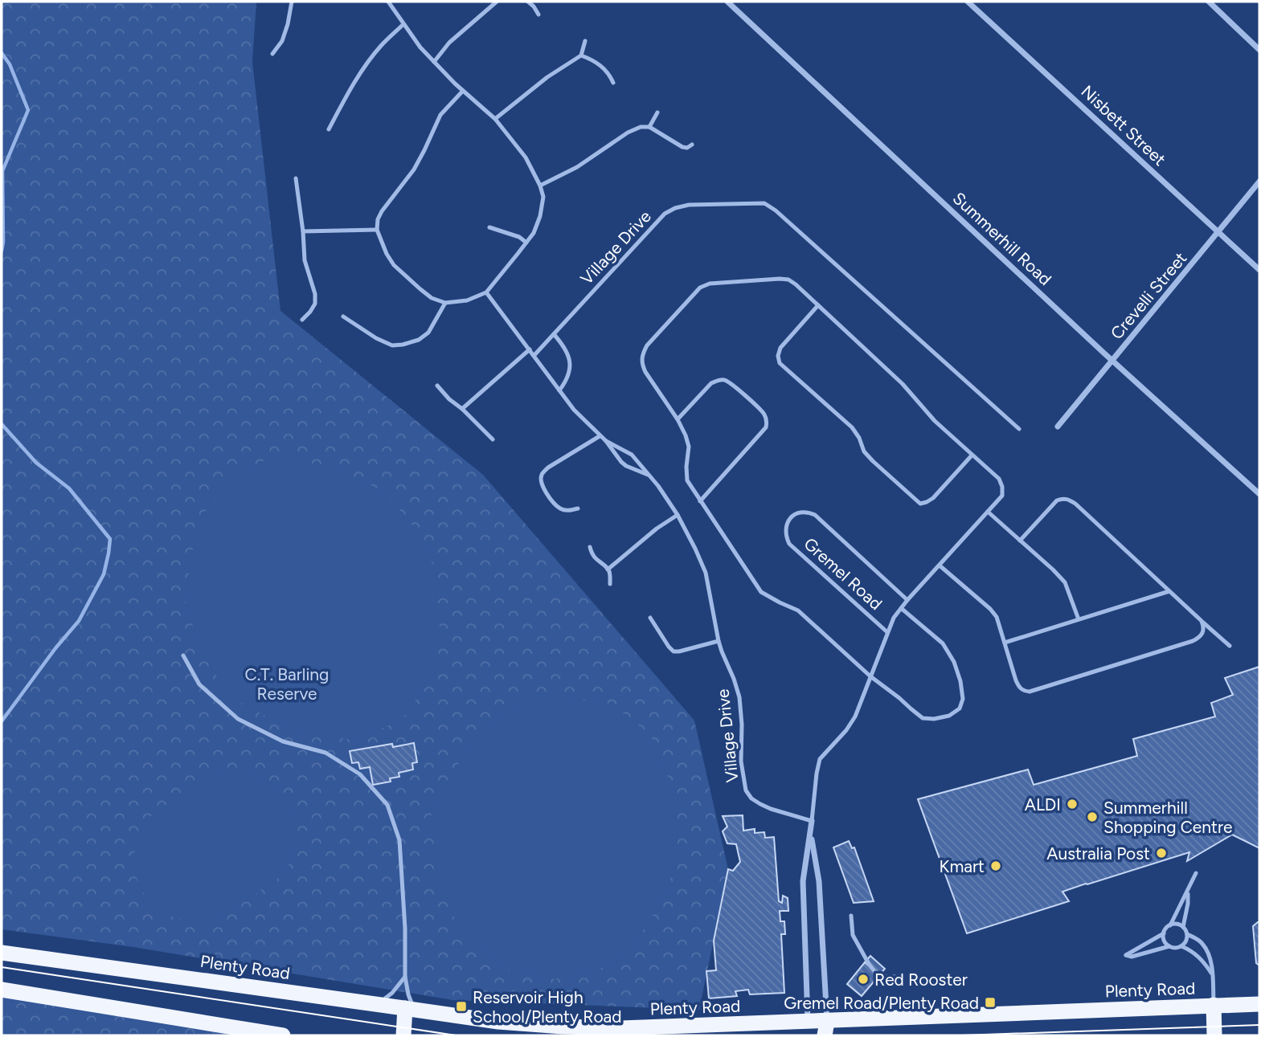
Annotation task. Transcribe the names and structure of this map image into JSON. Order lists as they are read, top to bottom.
{
  "streets": {
    "highway": ["Plenty Road"],
    "street": [
      "Nisbett Street",
      "Summerhill Road",
      "Crevelli Street",
      "Gremel Road"
    ],
    "lane": ["Village Drive"]
  },
  "crossings": [
    ["Nisbett Street", "Crevelli Street"],
    ["Summerhill Road", "Crevelli Street"],
    ["Village Drive", "Gremel Road"],
    ["Gremel Road", "Plenty Road"]
  ],
  "parks": ["C.T. Barling Reserve"],
  "places": {
    "other": [
      "ALDI",
      "Summerhill Shopping Centre",
      "Australia Post",
      "Kmart",
      "Red Rooster"
    ],
    "transit": ["Gremel Road/Plenty Road", "Reservoir High School/Plenty Road"]
  }
}
